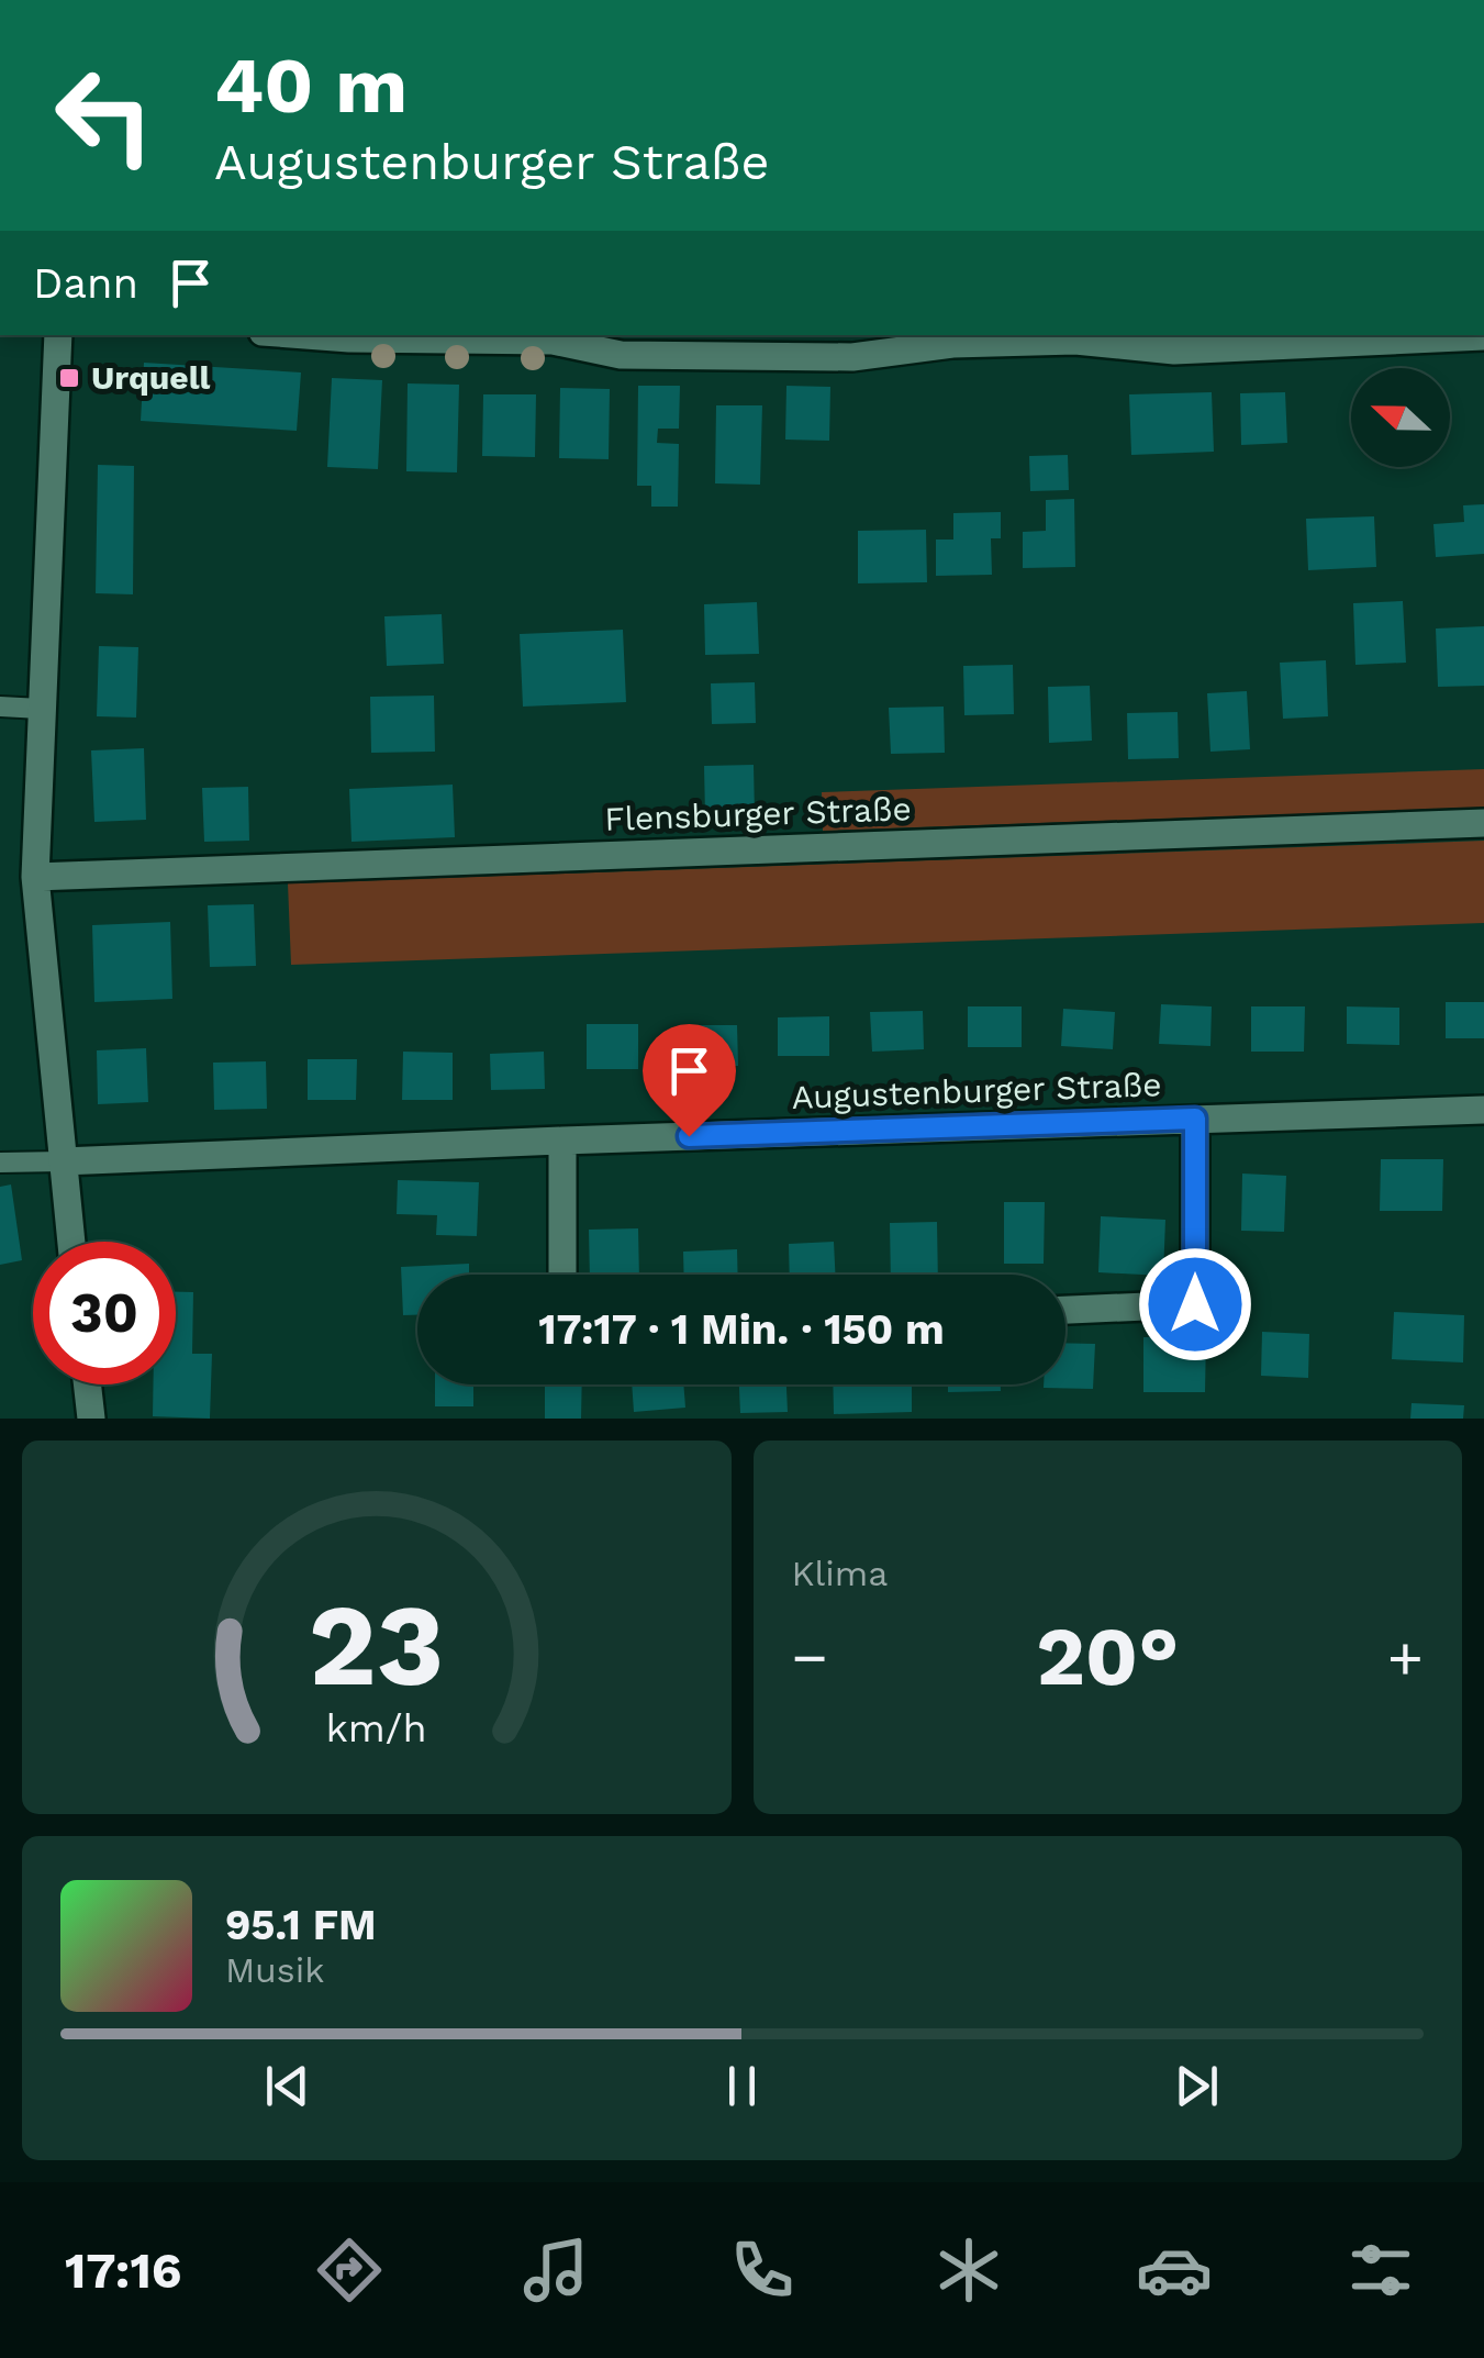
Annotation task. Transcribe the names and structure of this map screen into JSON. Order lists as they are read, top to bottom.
{
  "streets": {
    "street": ["Flensburger Straße", "Augustenburger Straße"]
  },
  "places": {
    "transit": ["Urquell"]
  },
  "north": "left",
  "page": {
    "turn": ["40 m", "Augustenburger Straße"],
    "then": "Dann",
    "limit": "30",
    "trip": "17:17 · 1 Min. · 150 m",
    "tile": "Klima",
    "heat": ["−", "20°", "+"],
    "song": ["95.1 FM", "Musik"],
    "tabs": "17:16",
    "gauge": ["23", "km/h"]
  }
}
